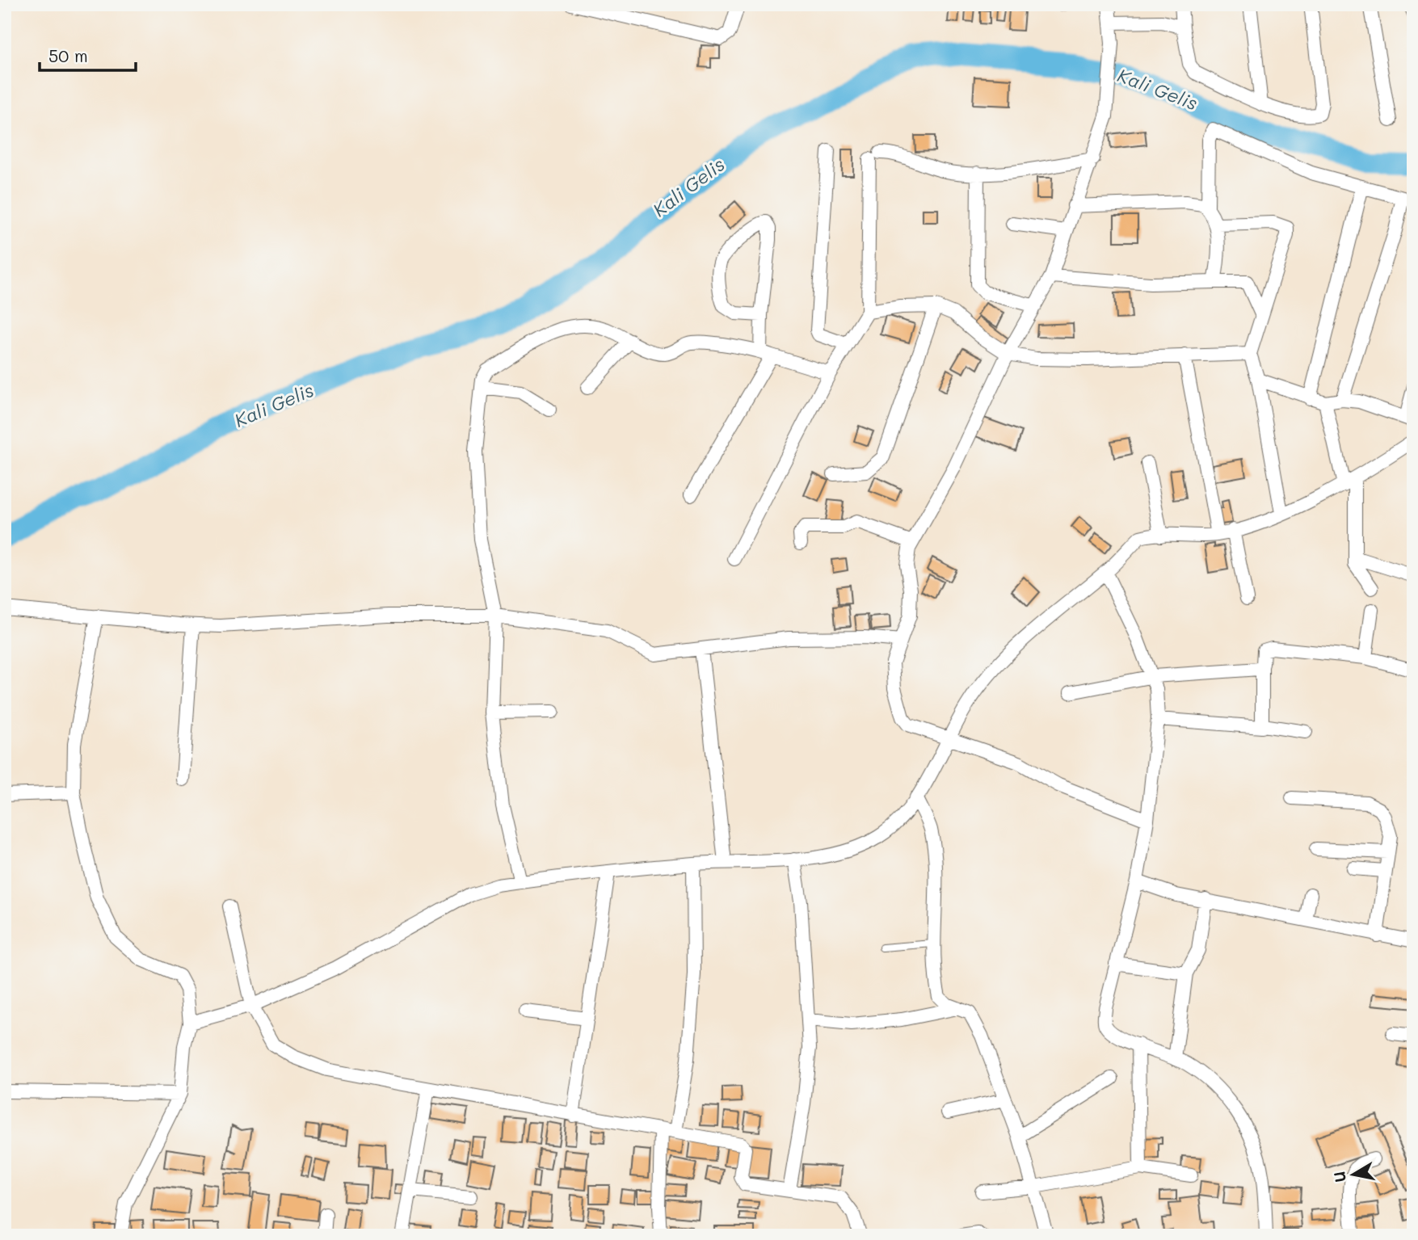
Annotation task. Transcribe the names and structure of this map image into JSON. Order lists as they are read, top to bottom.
{
  "water": ["Kali Gelis"],
  "scale_bar": "50 m",
  "north": "left"
}
